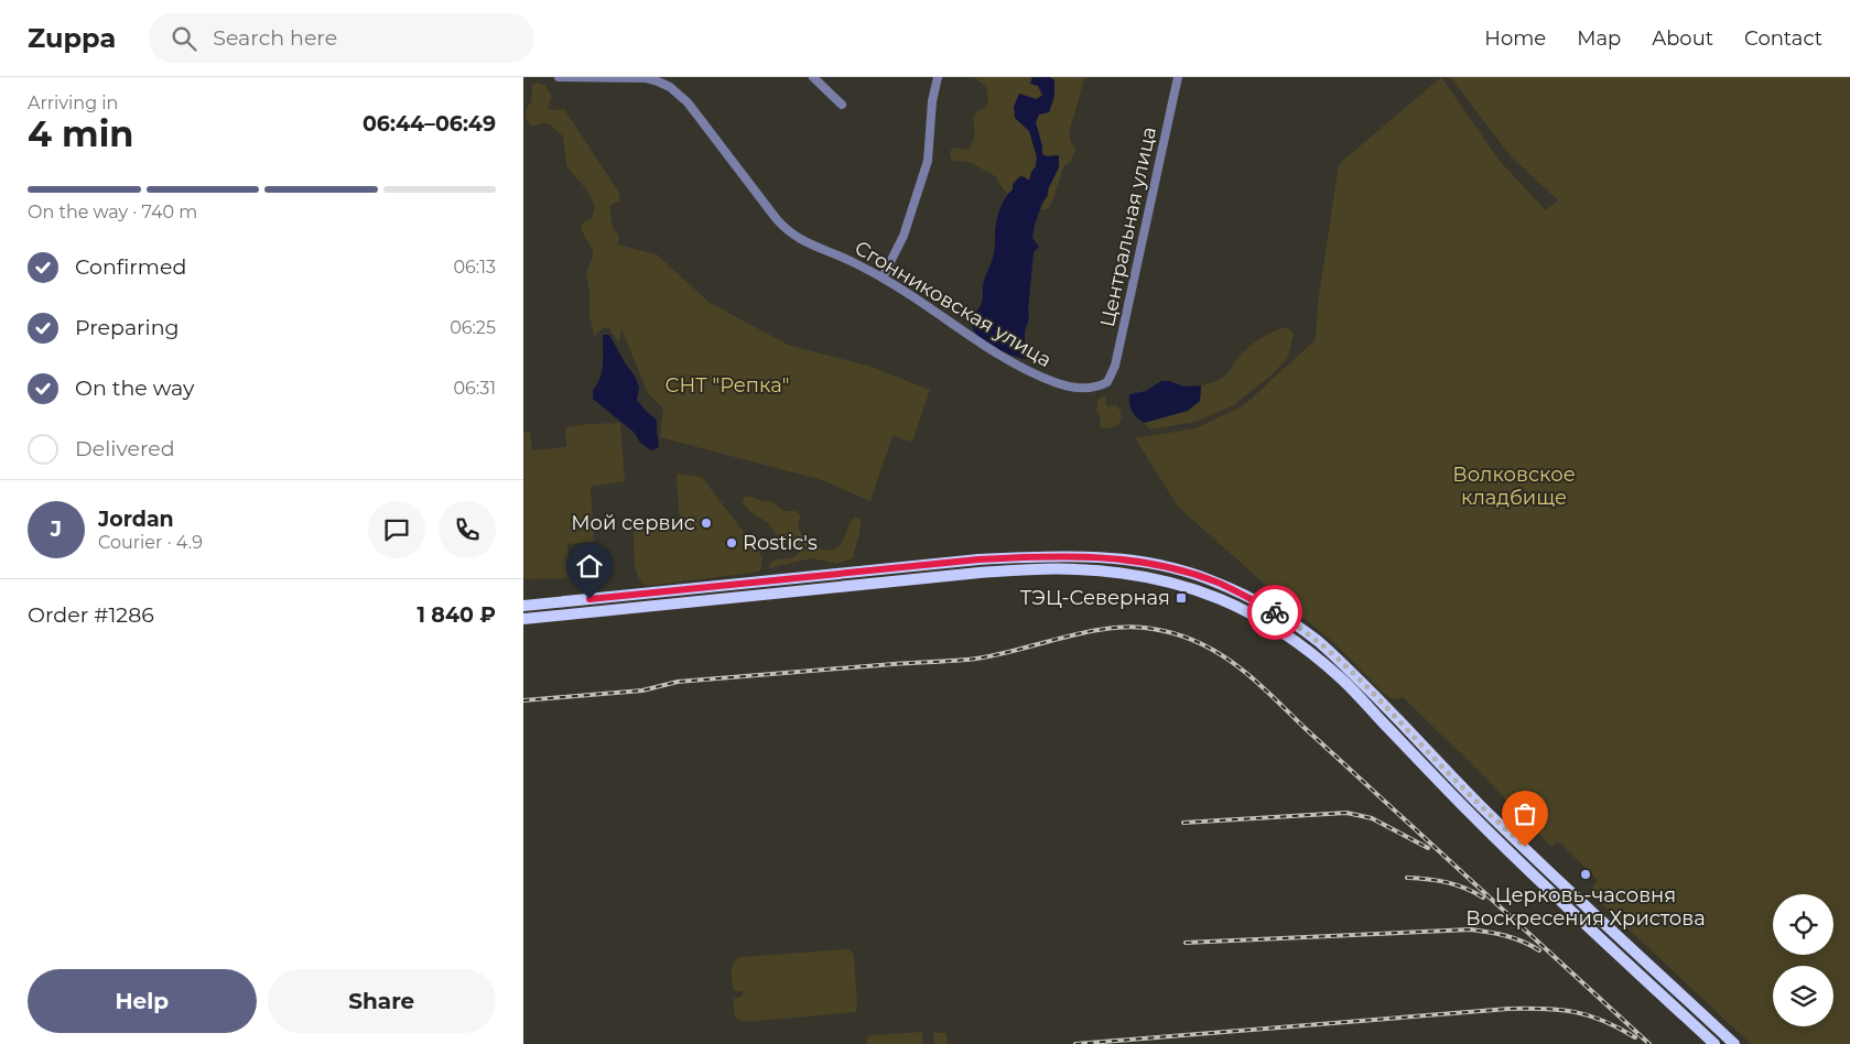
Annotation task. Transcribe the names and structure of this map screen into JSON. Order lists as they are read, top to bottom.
{
  "streets": {
    "street": ["Центральная улица", "Сгонниковская улица"]
  },
  "crossings": [
    ["Центральная улица", "Сгонниковская улица"]
  ],
  "parks": ["СНТ \"Репка\"", "Волковское кладбище"],
  "places": {
    "other": ["Мой сервис", "Rostic's", "Церковь-часовня Воскресения Христова"],
    "transit": ["ТЭЦ-Северная"]
  },
  "page": {
    "header": "Zuppa",
    "search": "Search here",
    "nav": [
      "Home",
      "Map",
      "About",
      "Contact"
    ],
    "heading": ["4 min", "Arriving in", "06:44–06:49"],
    "panel": [
      "Jordan",
      "Courier · 4.9",
      "Order #1286",
      "1 840 ₽"
    ],
    "bar": "On the way · 740 m",
    "list": [
      ["Confirmed", "06:13"],
      ["Preparing", "06:25"],
      ["On the way", "06:31"],
      "Delivered"
    ],
    "round": "J",
    "buttons": ["Help", "Share"]
  }
}
